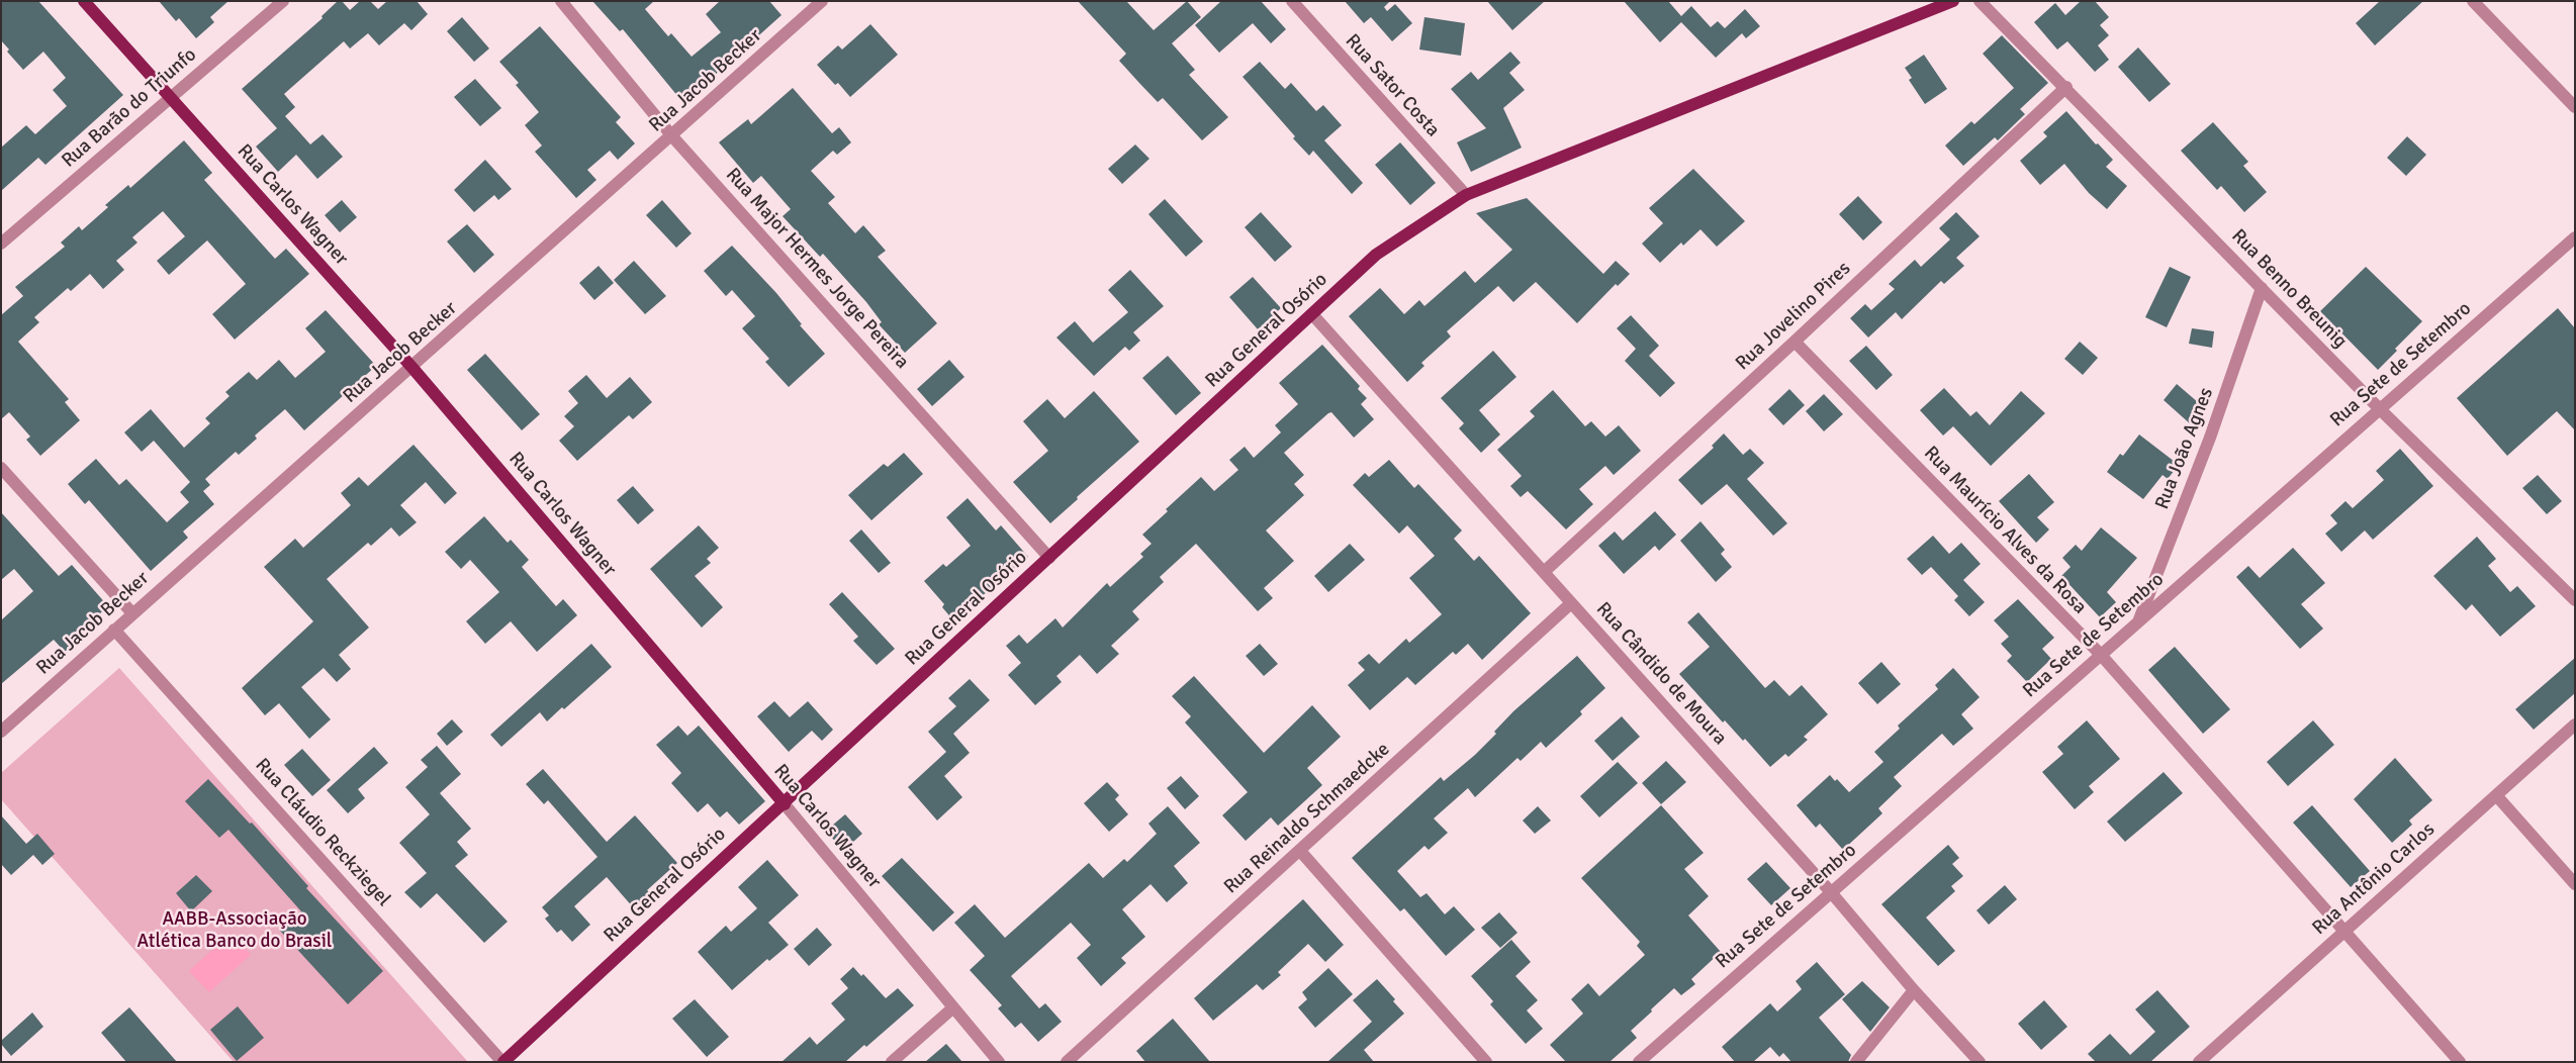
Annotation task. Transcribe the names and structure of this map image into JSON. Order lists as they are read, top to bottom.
{
  "streets": {
    "main road": ["Rua Carlos Wagner", "Rua General Osório"],
    "street": [
      "Rua Jacob Becker",
      "Rua Sator Costa",
      "Rua Barão do Triunfo",
      "Rua Major Hermes Jorge Pereira",
      "Rua Benno Breunig",
      "Rua Jovelino Pires",
      "Rua Sete de Setembro",
      "Rua João Agnes",
      "Rua Maurício Alves da Rosa",
      "Rua Cândido de Moura",
      "Rua Reinaldo Schmaedcke",
      "Rua Cláudio Reckziegel",
      "Rua Antônio Carlos"
    ]
  },
  "crossings": [
    ["Rua Jacob Becker", "Rua Carlos Wagner"],
    ["Rua Jacob Becker", "Rua Major Hermes Jorge Pereira"],
    ["Rua Jacob Becker", "Rua Cláudio Reckziegel"],
    ["Rua Sator Costa", "Rua General Osório"],
    ["Rua Barão do Triunfo", "Rua Carlos Wagner"],
    ["Rua Carlos Wagner", "Rua General Osório"],
    ["Rua Major Hermes Jorge Pereira", "Rua General Osório"],
    ["Rua Benno Breunig", "Rua Jovelino Pires"],
    ["Rua Benno Breunig", "Rua Sete de Setembro"],
    ["Rua Benno Breunig", "Rua João Agnes"],
    ["Rua Jovelino Pires", "Rua Maurício Alves da Rosa"],
    ["Rua Jovelino Pires", "Rua Cândido de Moura"],
    ["Rua General Osório", "Rua Cândido de Moura"],
    ["Rua General Osório", "Rua Cláudio Reckziegel"],
    ["Rua Sete de Setembro", "Rua João Agnes"],
    ["Rua Sete de Setembro", "Rua Maurício Alves da Rosa"],
    ["Rua Sete de Setembro", "Rua Cândido de Moura"],
    ["Rua Maurício Alves da Rosa", "Rua Antônio Carlos"],
    ["Rua Cândido de Moura", "Rua Reinaldo Schmaedcke"]
  ],
  "parks": ["AABB-Associação Atlética Banco do Brasil"]
}
